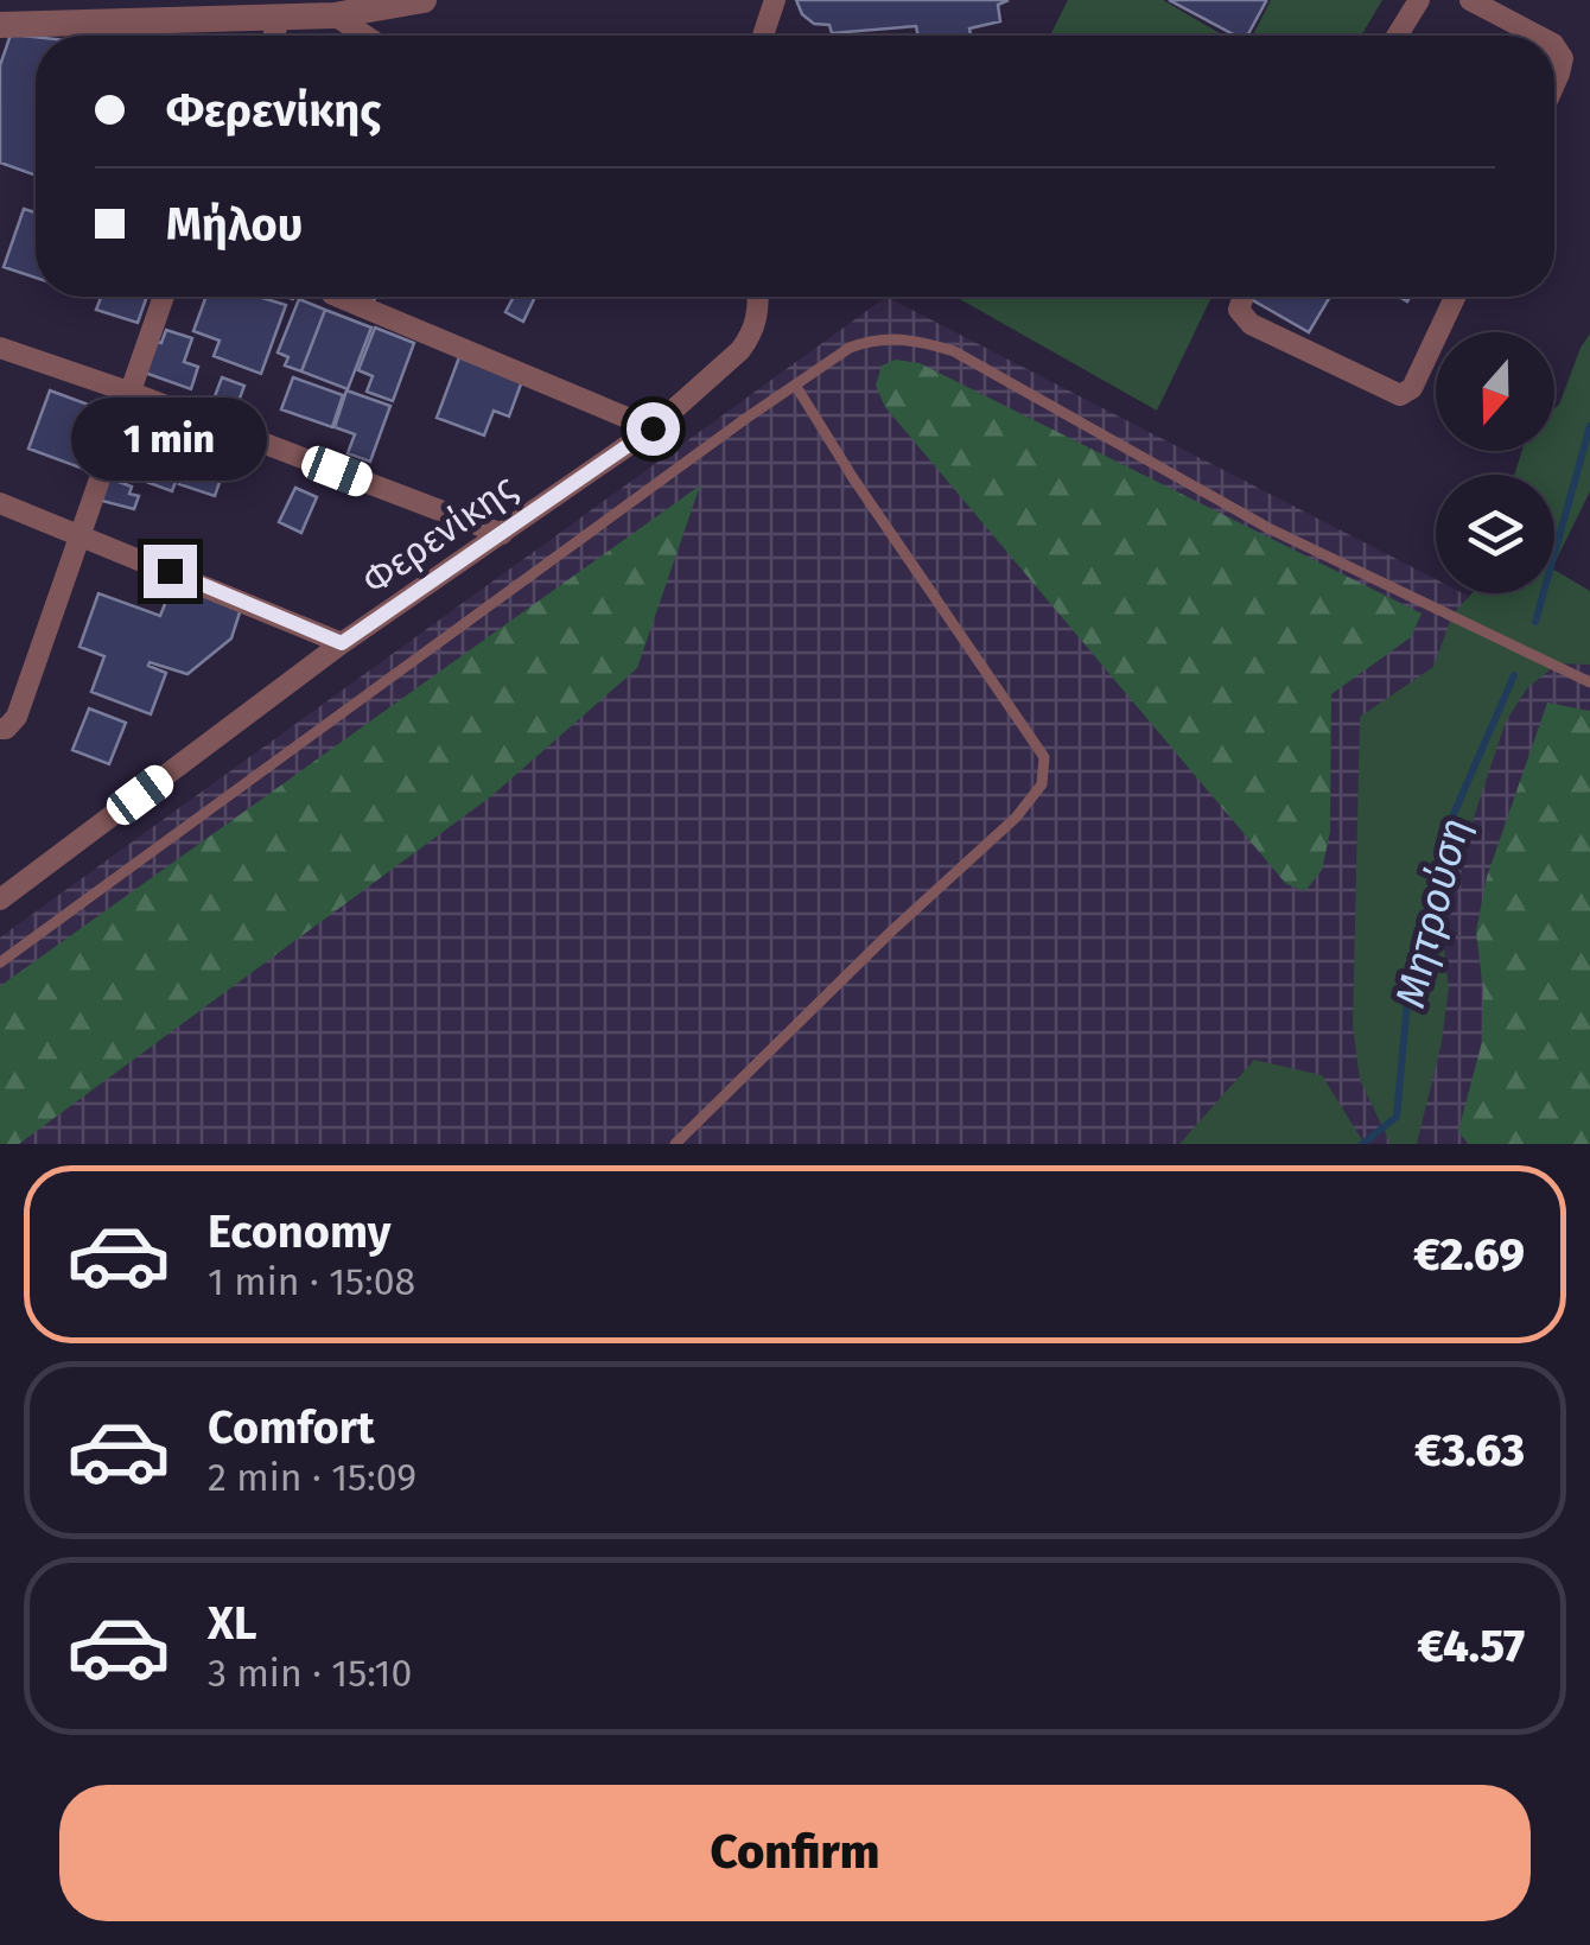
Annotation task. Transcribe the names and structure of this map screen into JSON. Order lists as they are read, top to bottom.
{
  "streets": {
    "street": ["Φερενίκης"]
  },
  "water": ["Μητρούση"],
  "north": "bottom",
  "page": {
    "banner": ["Φερενίκης", "Μήλου"],
    "bubble": "1 min",
    "list": [
      {
        "name": "Economy",
        "note": "1 min · 15:08",
        "value": "€2.69"
      },
      {
        "name": "Comfort",
        "note": "2 min · 15:09",
        "value": "€3.63"
      },
      {
        "name": "XL",
        "note": "3 min · 15:10",
        "value": "€4.57"
      }
    ],
    "buttons": "Confirm"
  }
}
